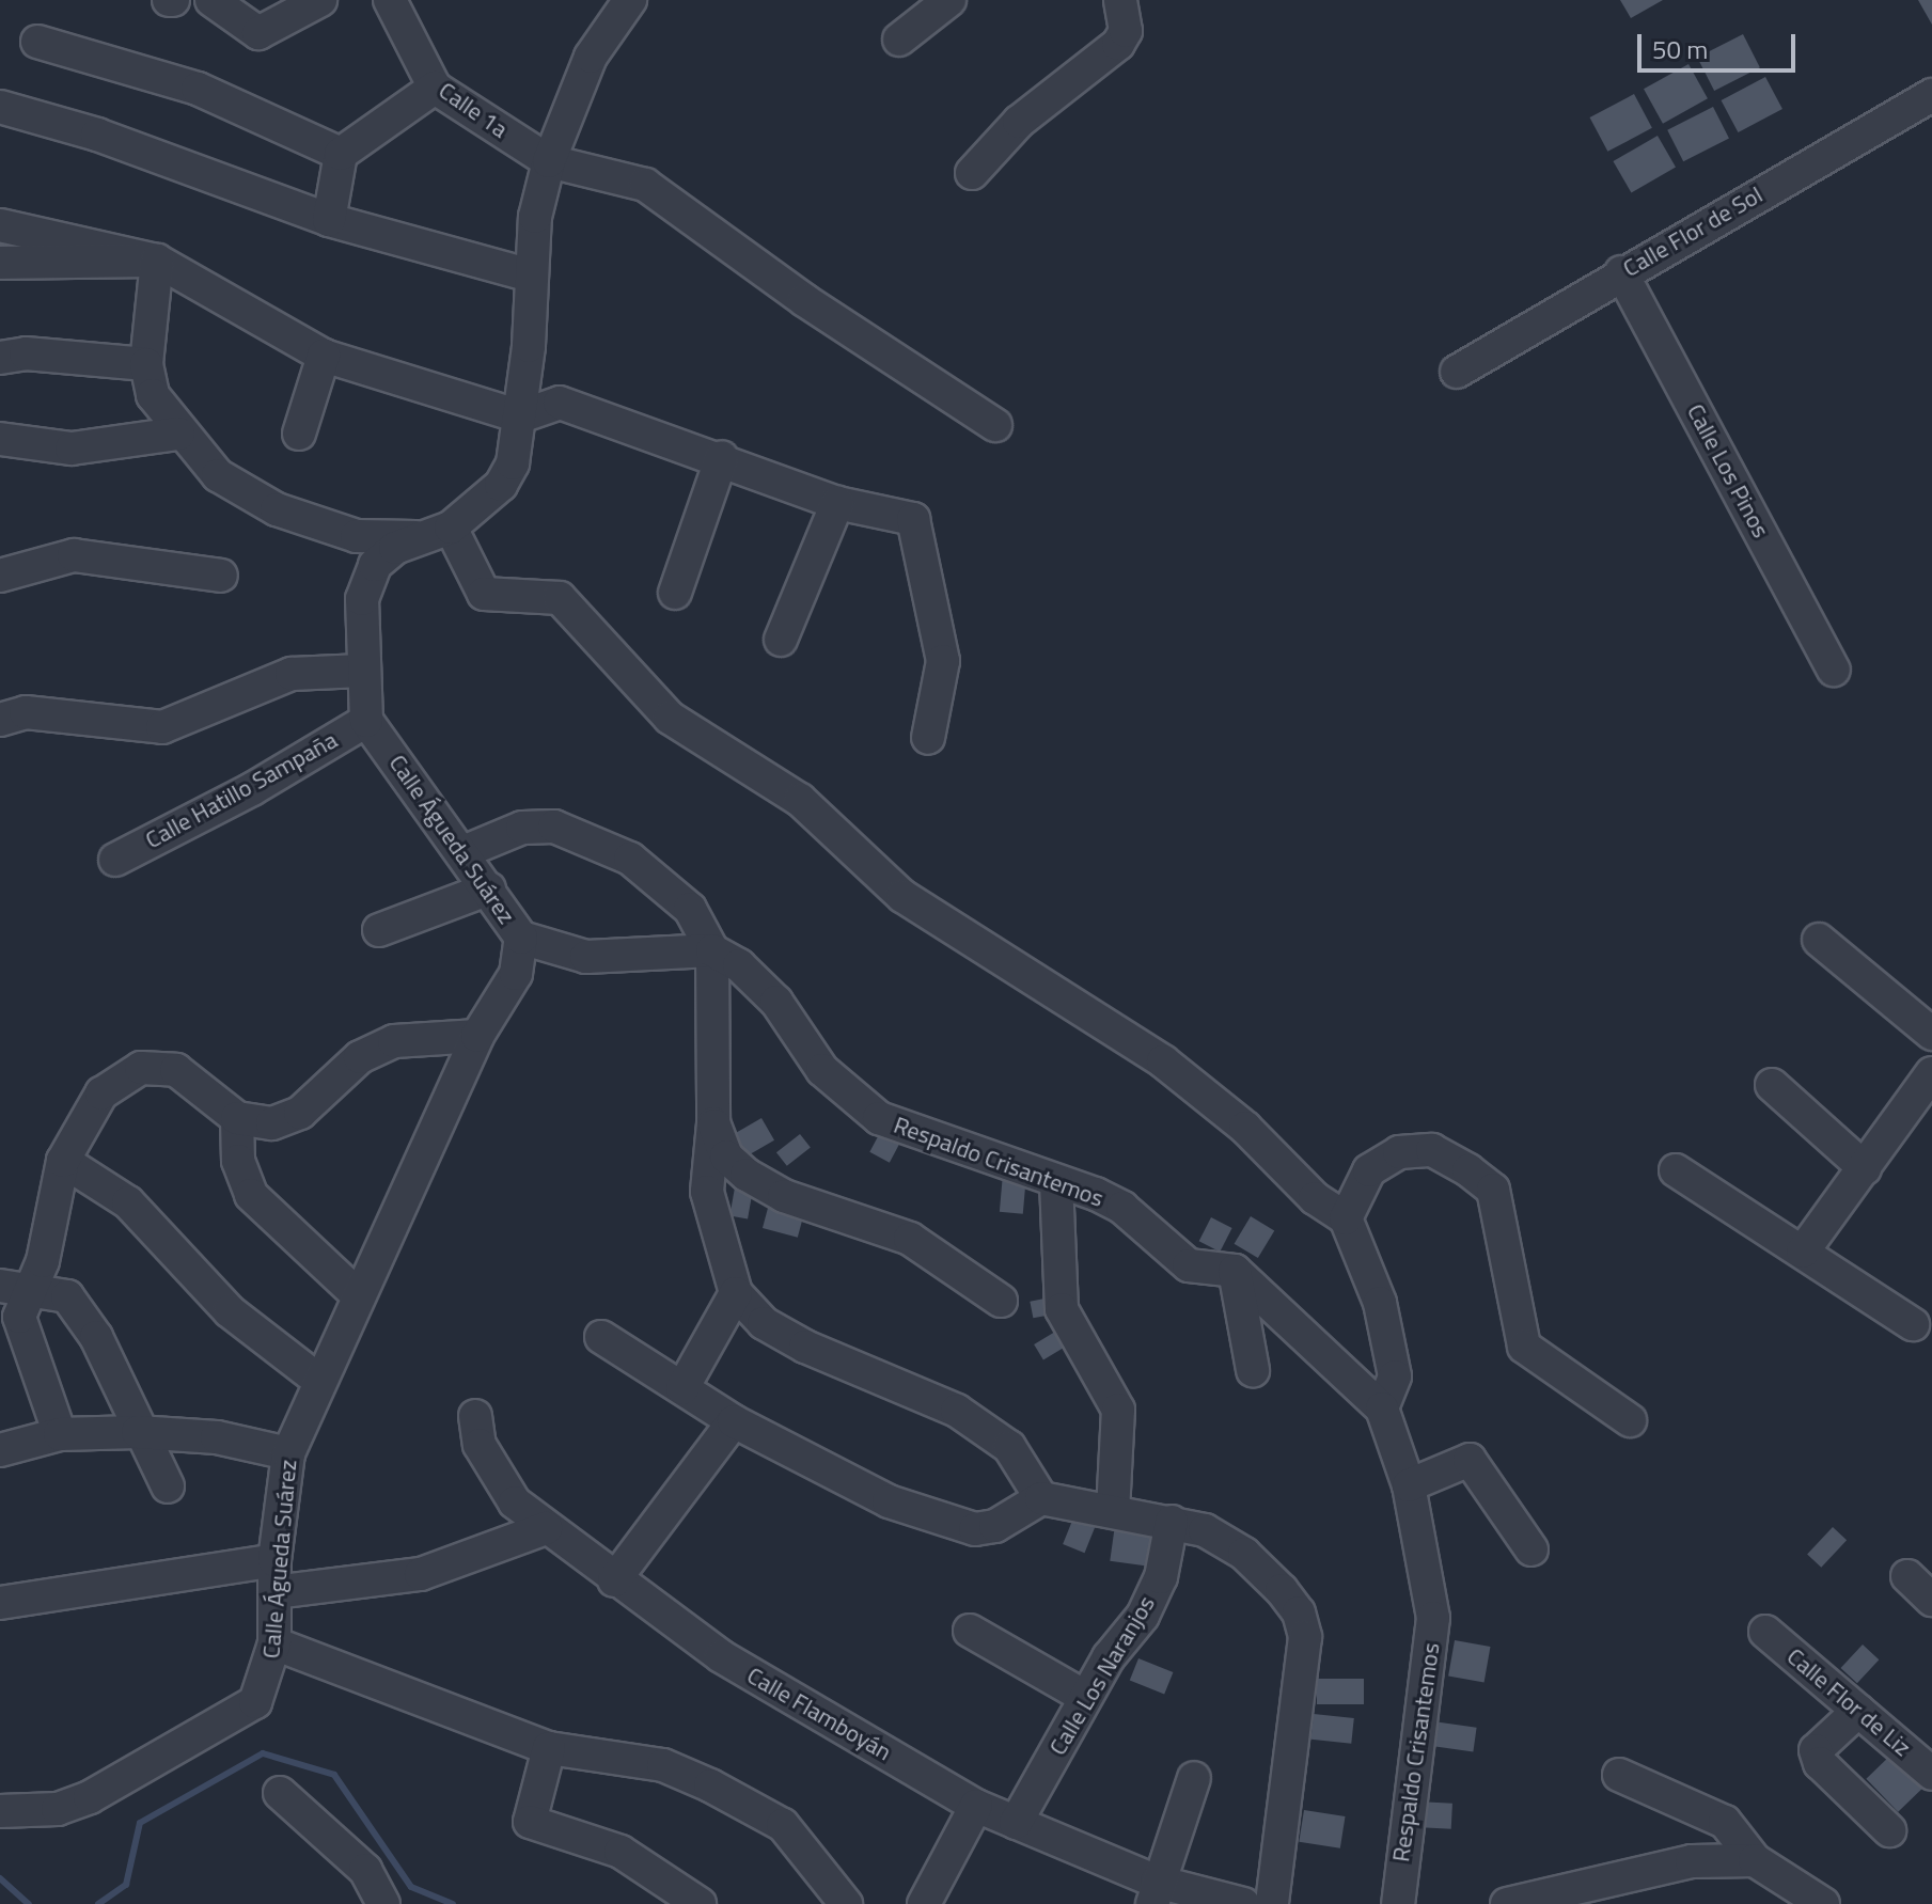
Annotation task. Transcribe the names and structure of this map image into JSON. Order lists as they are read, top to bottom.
{
  "streets": {
    "street": [
      "Calle 1a",
      "Calle Flor de Sol",
      "Calle Los Pinos",
      "Calle Hatillo Sampaña",
      "Calle Águeda Suárez",
      "Respaldo Crisantemos",
      "Calle Los Naranjos",
      "Calle Flor de Liz",
      "Calle Flamboyán"
    ]
  },
  "crossings": [
    ["Calle Flor de Sol", "Calle Los Pinos"],
    ["Calle Hatillo Sampaña", "Calle Águeda Suárez"],
    ["Calle Los Naranjos", "Calle Flamboyán"]
  ],
  "scale_bar": "50 m"
}
